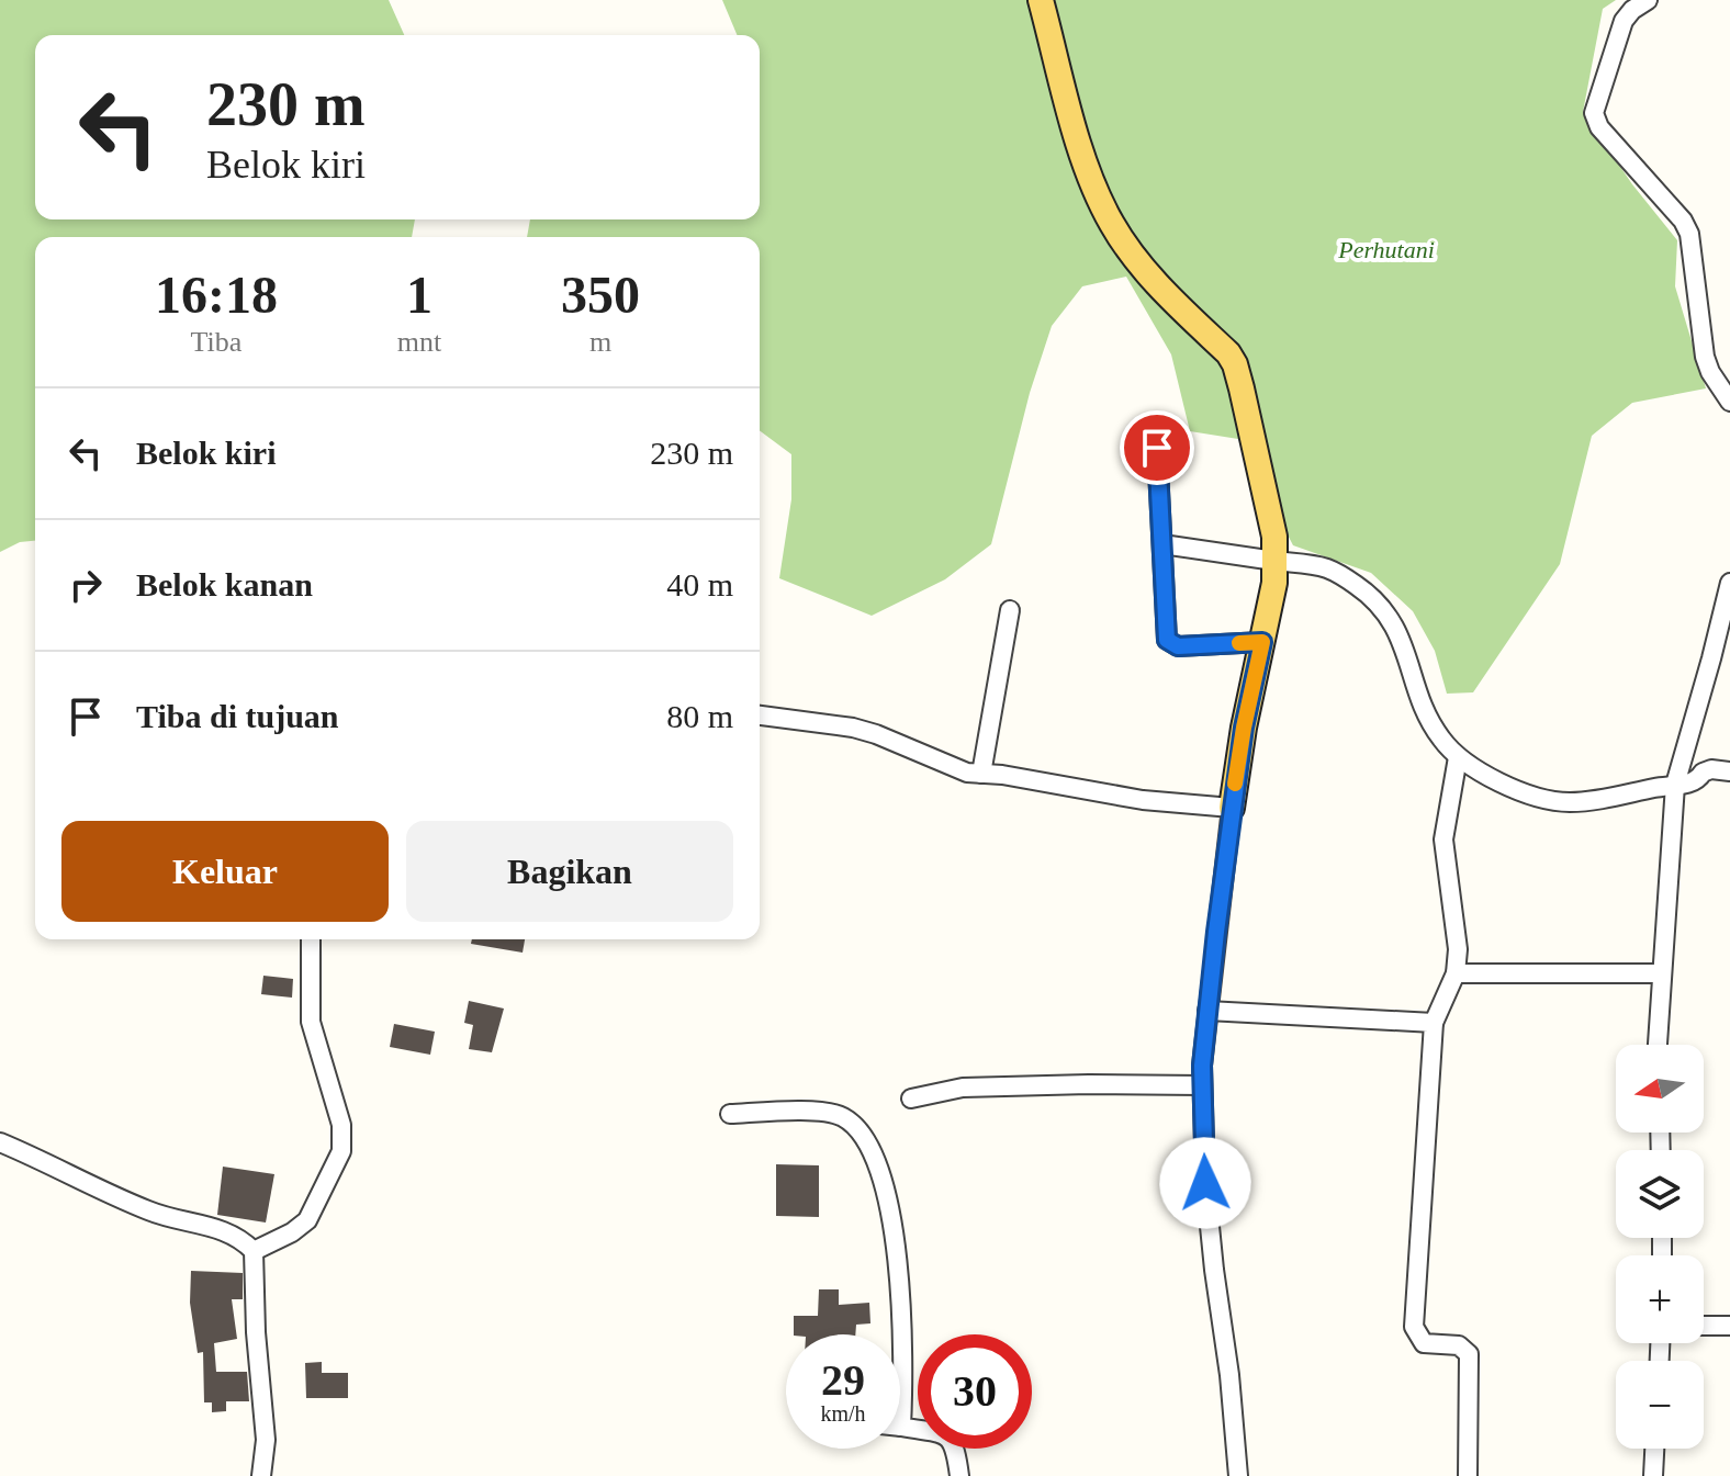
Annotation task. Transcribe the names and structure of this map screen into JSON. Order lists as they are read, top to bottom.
{
  "parks": ["Perhutani"],
  "north": "left",
  "page": {
    "turn": ["230 m", "Belok kiri"],
    "eta": [
      "16:18",
      "Tiba",
      "1",
      "mnt",
      "350",
      "m"
    ],
    "list": [
      {
        "name": "Belok kiri",
        "value": "230 m"
      },
      {
        "name": "Belok kanan",
        "value": "40 m"
      },
      {
        "name": "Tiba di tujuan",
        "value": "80 m"
      }
    ],
    "buttons": ["Keluar", "Bagikan"],
    "map_buttons": ["+", "−"],
    "speed": "29 km/h",
    "limit": "30"
  }
}
